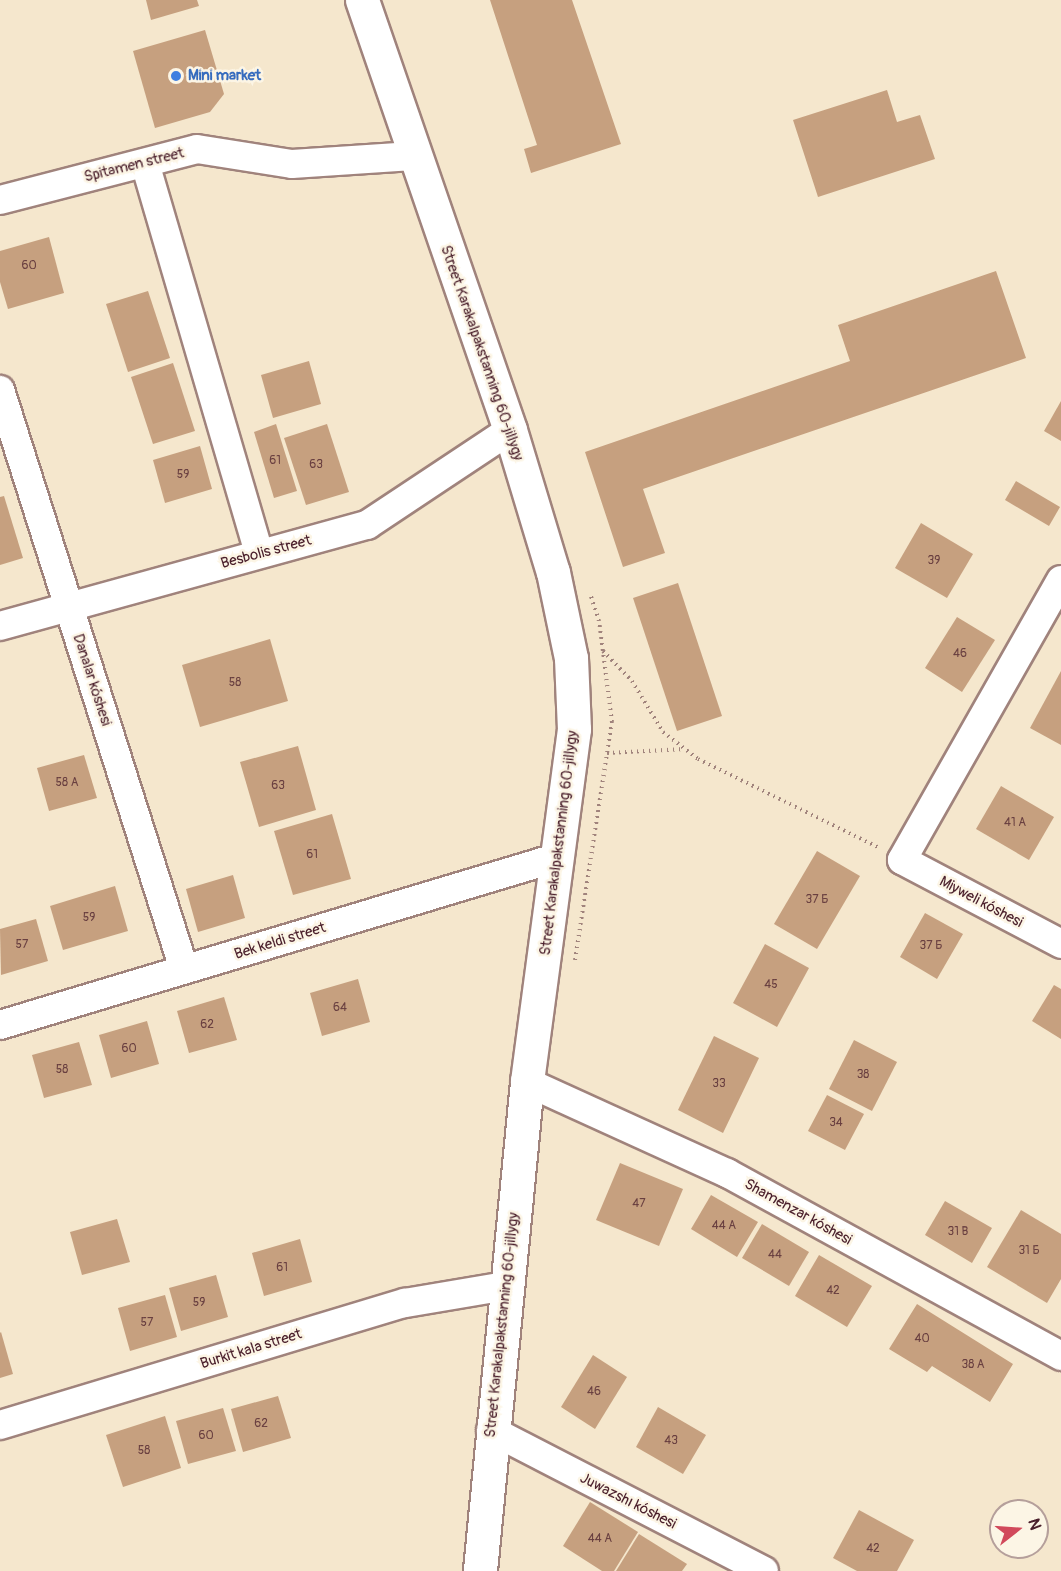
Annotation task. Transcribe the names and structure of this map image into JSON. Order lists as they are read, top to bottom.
{
  "streets": {
    "street": [
      "Spitamen street",
      "Street Karakalpakstanning 60-jillygy",
      "Besbolis street",
      "Danalar kóshesi",
      "Miyweli kóshesi",
      "Bek keldi street",
      "Shamenzar kóshesi",
      "Burkit kala street",
      "Juwazshı kóshesi"
    ]
  },
  "crossings": [
    ["Spitamen street", "Street Karakalpakstanning 60-jillygy"],
    ["Street Karakalpakstanning 60-jillygy", "Besbolis street"],
    ["Street Karakalpakstanning 60-jillygy", "Bek keldi street"],
    ["Street Karakalpakstanning 60-jillygy", "Shamenzar kóshesi"],
    ["Street Karakalpakstanning 60-jillygy", "Burkit kala street"],
    ["Street Karakalpakstanning 60-jillygy", "Juwazshı kóshesi"],
    ["Besbolis street", "Danalar kóshesi"],
    ["Danalar kóshesi", "Bek keldi street"]
  ],
  "places": ["Mini market"],
  "house_numbers": [
    "60",
    "61",
    "63",
    "59",
    "39",
    "46",
    "58",
    "58 А",
    "63",
    "41 А",
    "61",
    "37 Б",
    "59",
    "57",
    "37 Б",
    "45",
    "64",
    "62",
    "60",
    "58",
    "38",
    "33",
    "34",
    "47",
    "44 А",
    "31 В",
    "31 Б",
    "44",
    "61",
    "42",
    "59",
    "57",
    "40",
    "38 А",
    "46",
    "62",
    "60",
    "43",
    "58",
    "44 А",
    "42"
  ],
  "north": "right"
}
